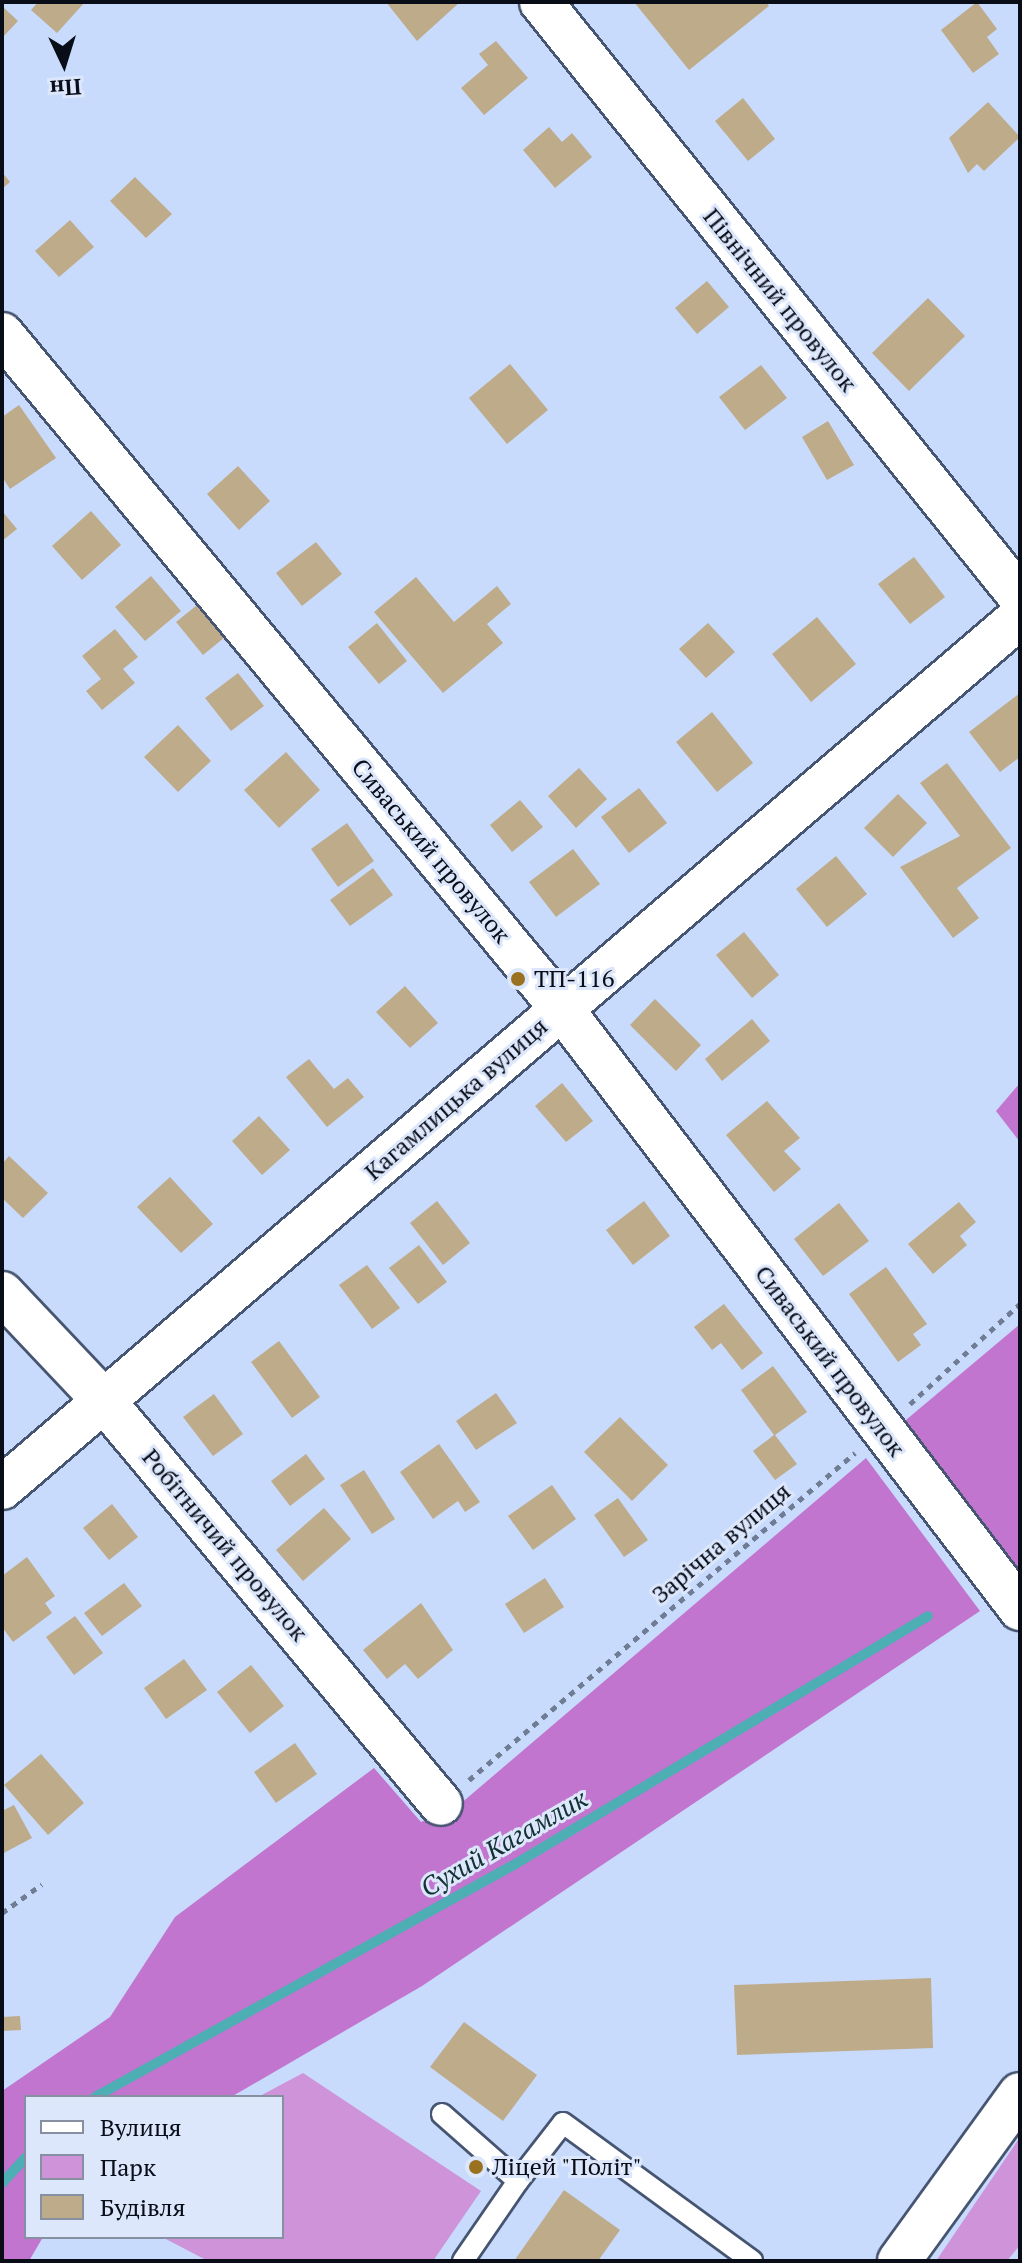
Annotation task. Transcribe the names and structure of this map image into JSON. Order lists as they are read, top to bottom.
{
  "streets": {
    "street": [
      "Північний провулок",
      "Сиваський провулок",
      "Кагамлицька вулиця",
      "Робітничий провулок"
    ],
    "path": ["Зарічна вулиця"]
  },
  "crossings": [
    ["Сиваський провулок", "Кагамлицька вулиця"],
    ["Сиваський провулок", "Зарічна вулиця"],
    ["Кагамлицька вулиця", "Робітничий провулок"],
    ["Зарічна вулиця", "Робітничий провулок"]
  ],
  "water": ["Сухий Кагамлик"],
  "places": ["ТП-116", "Ліцей \"Політ\""],
  "legend": ["Вулиця", "Парк", "Будівля"],
  "north": "bottom"
}
